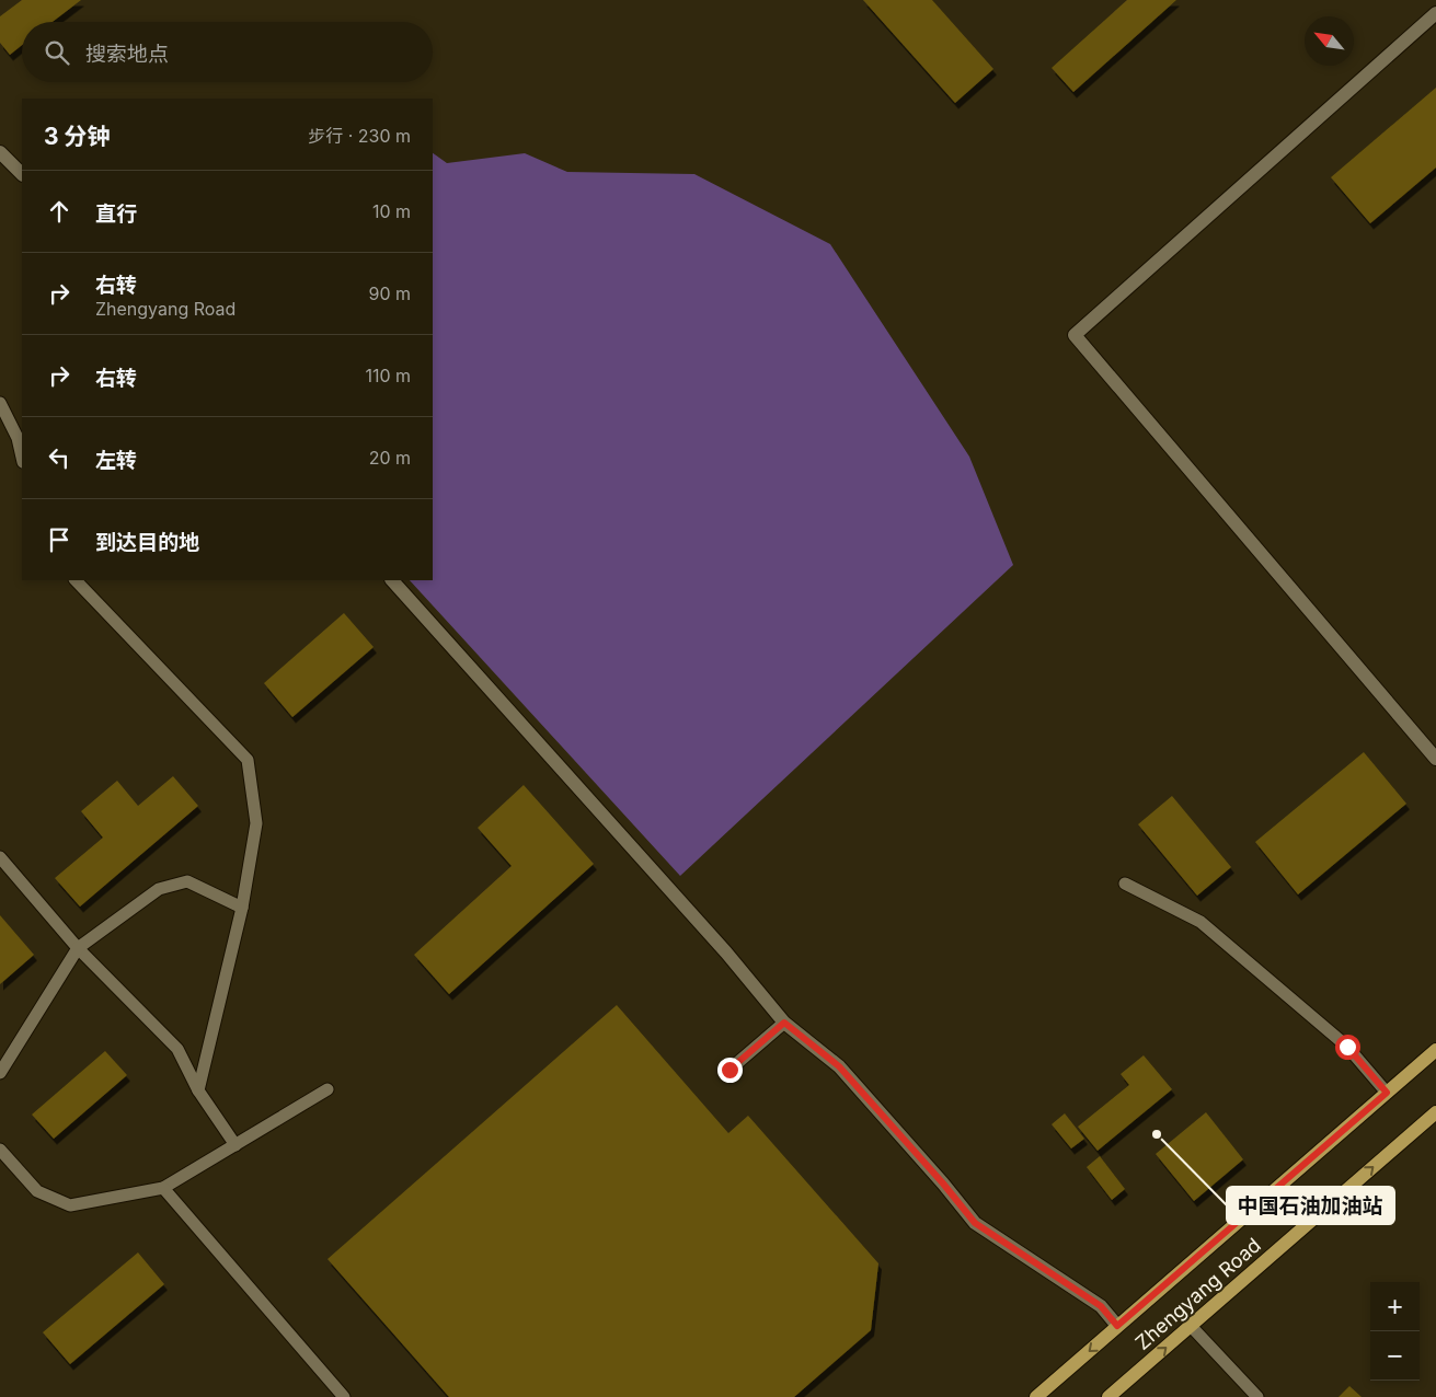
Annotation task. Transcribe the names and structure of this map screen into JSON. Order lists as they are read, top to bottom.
{
  "streets": {
    "main road": ["Zhengyang Road"]
  },
  "places": ["中国石油加油站"],
  "north": "top left",
  "page": {
    "search": "搜索地点",
    "heading": ["3 分钟", "步行 · 230 m"],
    "list": [
      ["直行", "10 m"],
      ["右转", "Zhengyang Road", "90 m"],
      ["右转", "110 m"],
      ["左转", "20 m"],
      "到达目的地"
    ],
    "map_buttons": ["+", "−"]
  }
}
